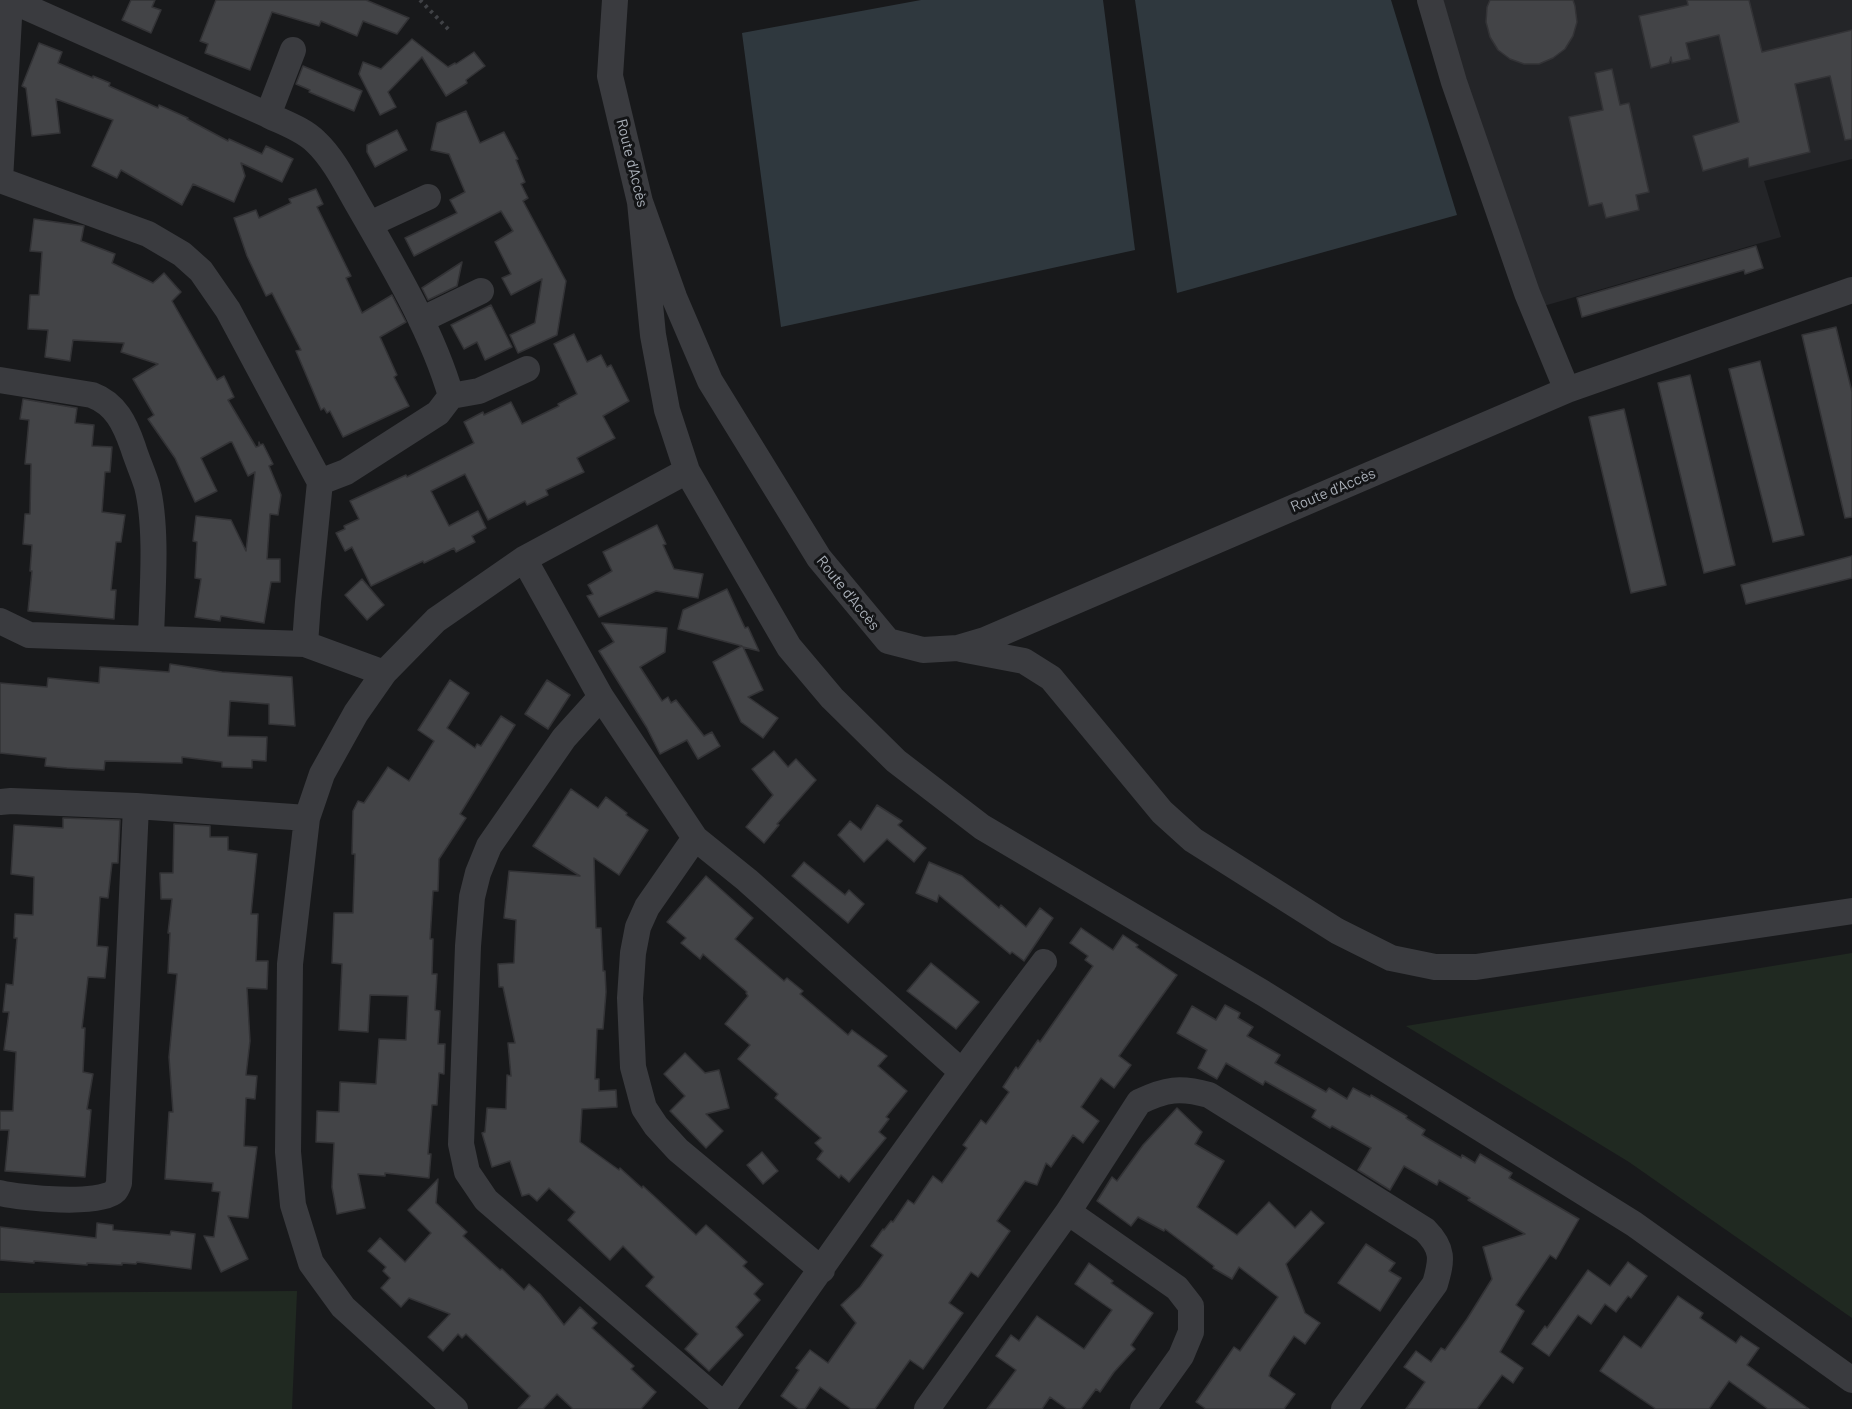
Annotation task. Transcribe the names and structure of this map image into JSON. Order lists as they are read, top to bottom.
{
  "streets": {
    "street": ["Route d'Accès"]
  }
}
